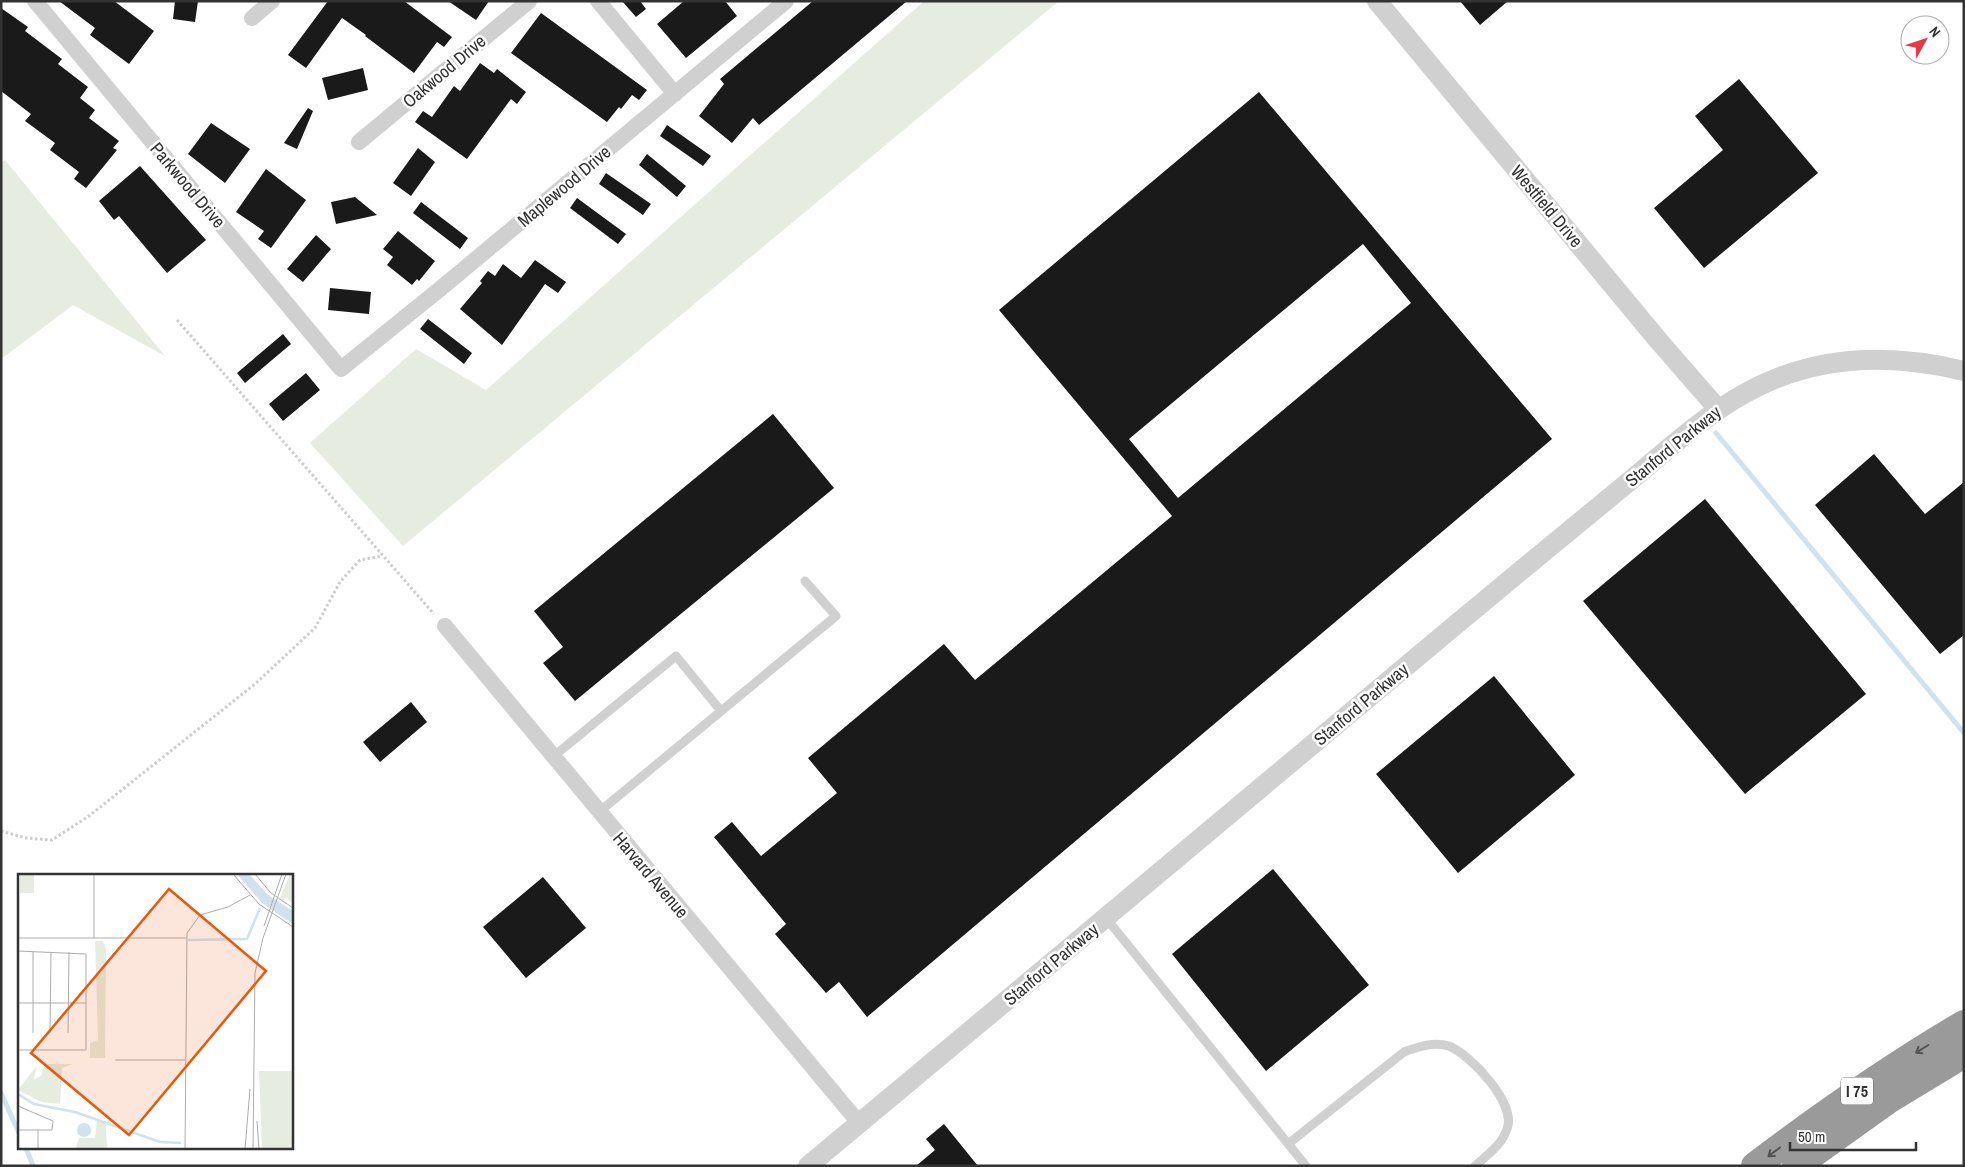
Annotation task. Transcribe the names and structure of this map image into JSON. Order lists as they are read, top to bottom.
{
  "streets": {
    "highway": ["I 75"],
    "street": [
      "Oakwood Drive",
      "Parkwood Drive",
      "Maplewood Drive",
      "Westfield Drive",
      "Stanford Parkway",
      "Harvard Avenue"
    ]
  },
  "crossings": [
    ["Parkwood Drive", "Maplewood Drive"],
    ["Westfield Drive", "Stanford Parkway"],
    ["Stanford Parkway", "Harvard Avenue"]
  ],
  "scale_bar": "50 m",
  "north": "top right"
}
